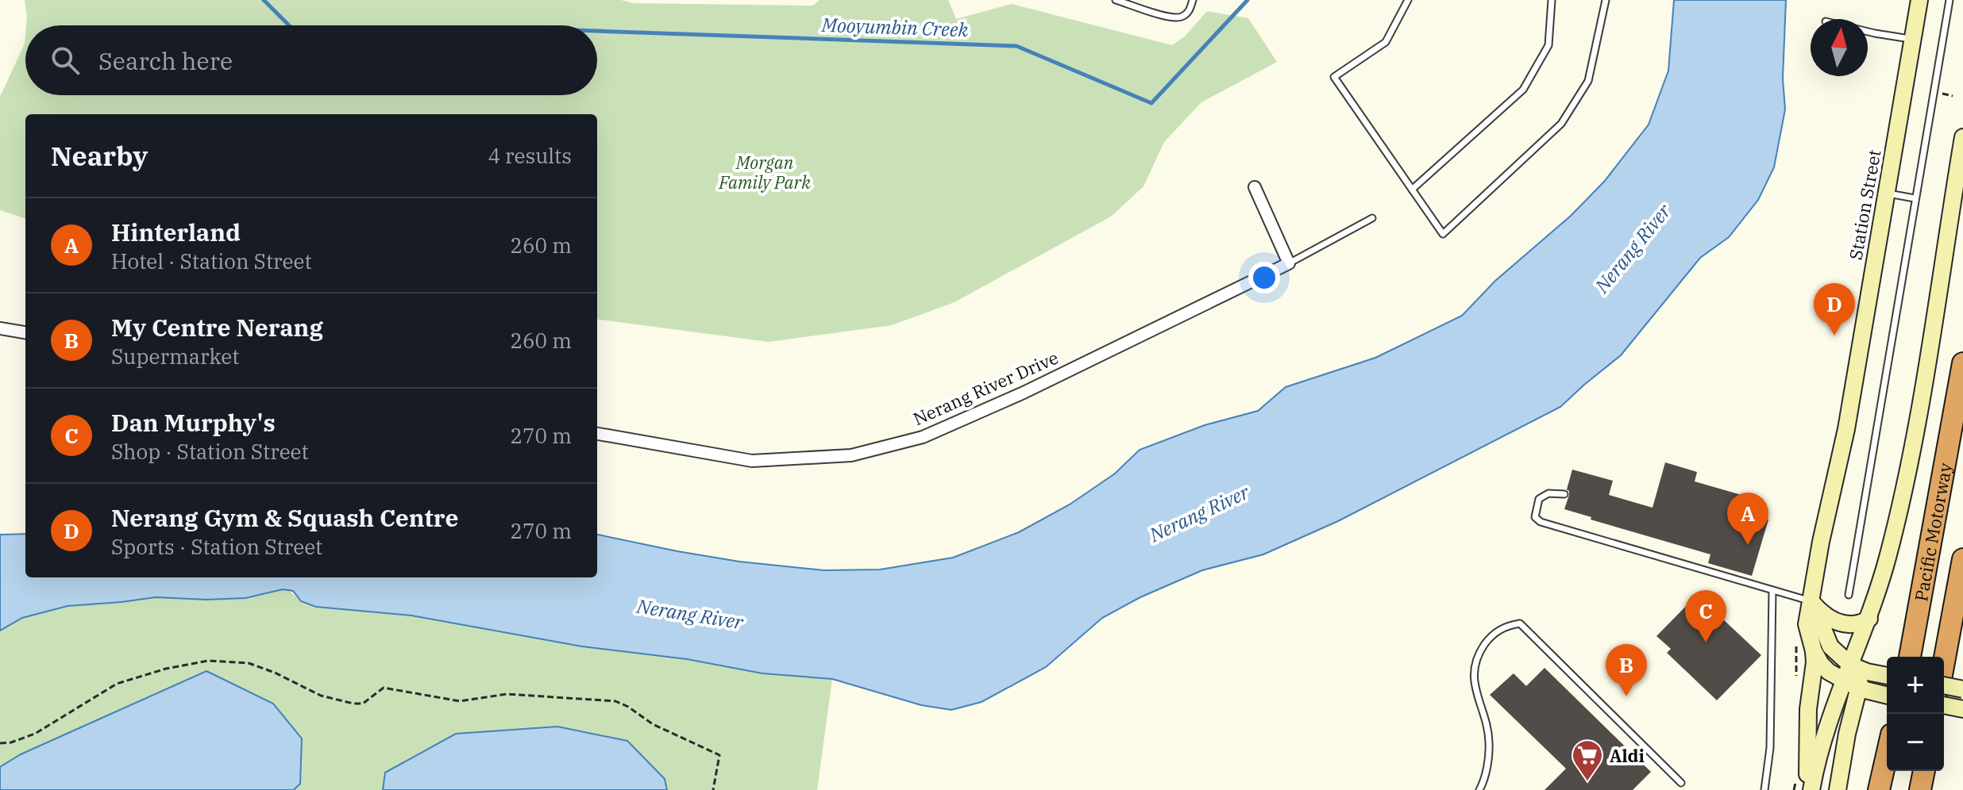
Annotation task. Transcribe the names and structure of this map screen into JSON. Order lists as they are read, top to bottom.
{
  "streets": {
    "highway": ["Pacific Motorway"],
    "main road": ["Station Street"],
    "street": ["Nerang River Drive"]
  },
  "water": ["Mooyumbin Creek", "Nerang River"],
  "parks": ["Morgan Family Park"],
  "places": {
    "supermarket": ["Aldi"]
  },
  "north": "top",
  "page": {
    "search": "Search here",
    "heading": ["Nearby", "4 results"],
    "list": [
      {
        "mark": "A",
        "name": "Hinterland",
        "note": "Hotel · Station Street",
        "value": "260 m"
      },
      {
        "mark": "B",
        "name": "My Centre Nerang",
        "note": "Supermarket",
        "value": "260 m"
      },
      {
        "mark": "C",
        "name": "Dan Murphy's",
        "note": "Shop · Station Street",
        "value": "270 m"
      },
      {
        "mark": "D",
        "name": "Nerang Gym & Squash Centre",
        "note": "Sports · Station Street",
        "value": "270 m"
      }
    ],
    "pins": [
      "D",
      "A",
      "C",
      "B"
    ],
    "map_buttons": ["+", "−"]
  }
}
